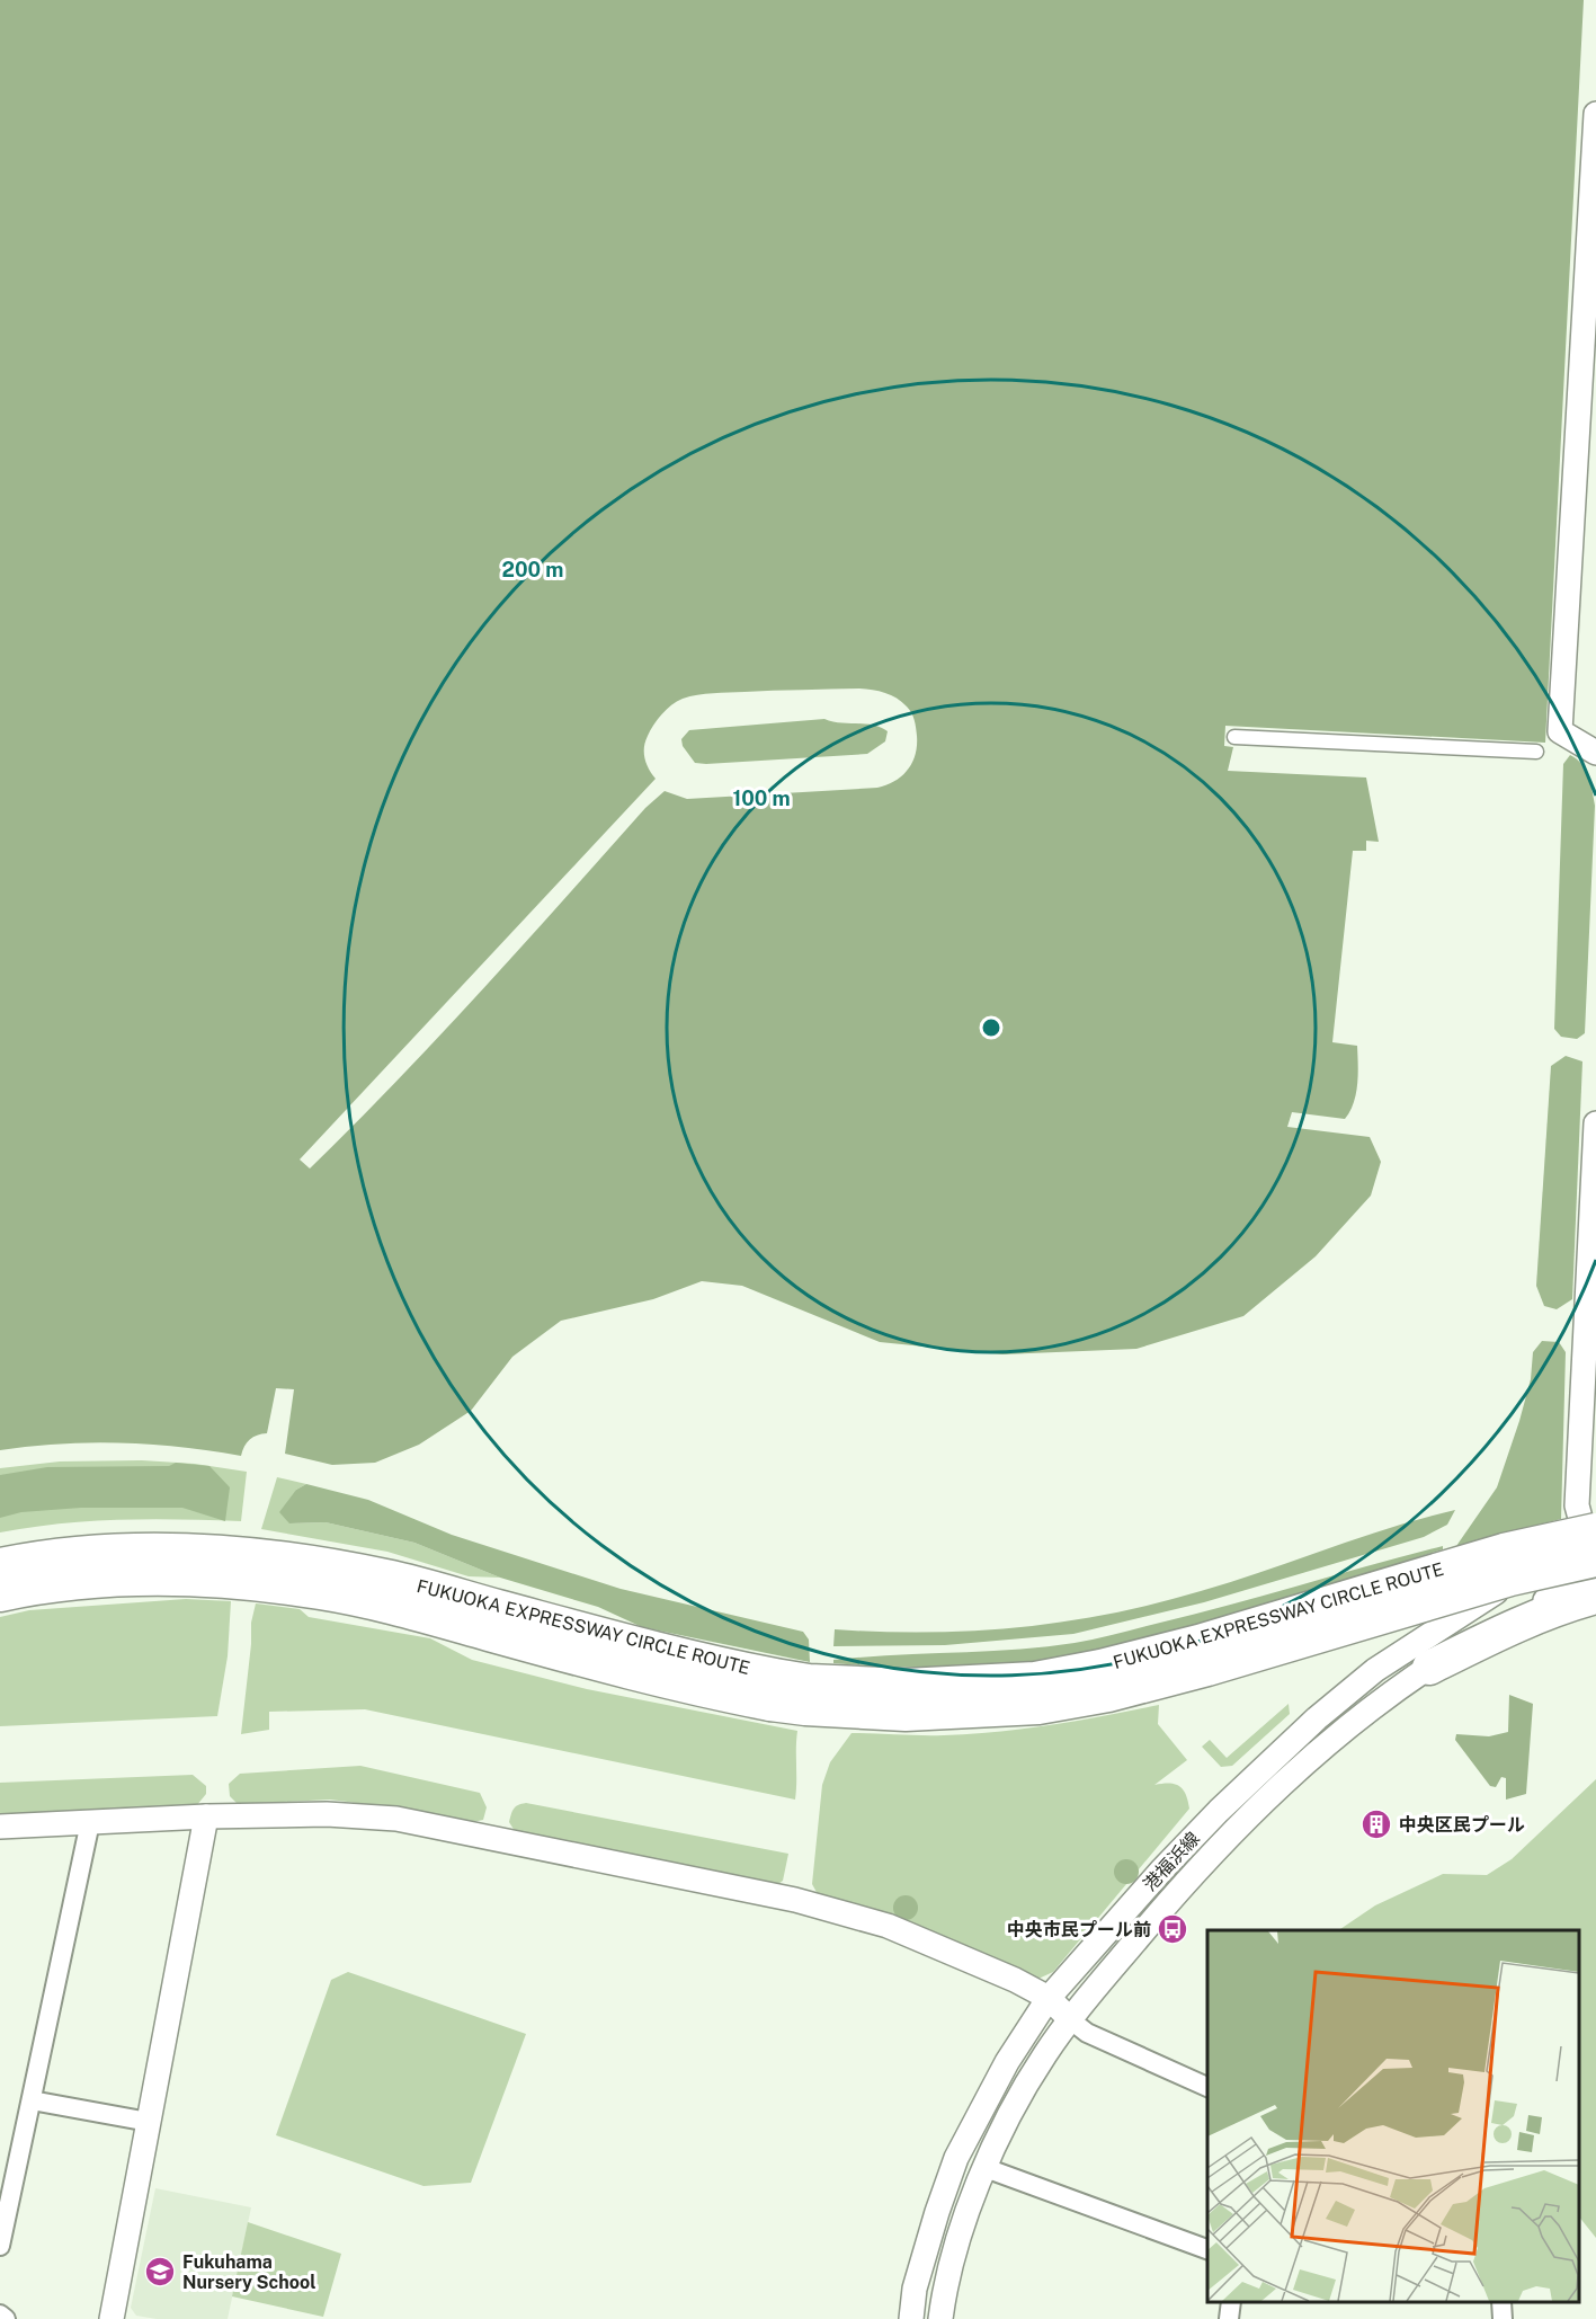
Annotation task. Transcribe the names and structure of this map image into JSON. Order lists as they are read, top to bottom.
{
  "streets": {
    "highway": ["FUKUOKA EXPRESSWAY CIRCLE ROUTE"],
    "street": ["港福浜線"]
  },
  "crossings": [
    ["FUKUOKA EXPRESSWAY CIRCLE ROUTE", "港福浜線"]
  ],
  "places": {
    "building": ["中央区民プール"],
    "bus stop": ["中央市民プール前"],
    "school or university": ["Fukuhama Nursery School"]
  },
  "rings": ["200 m", "100 m"]
}
